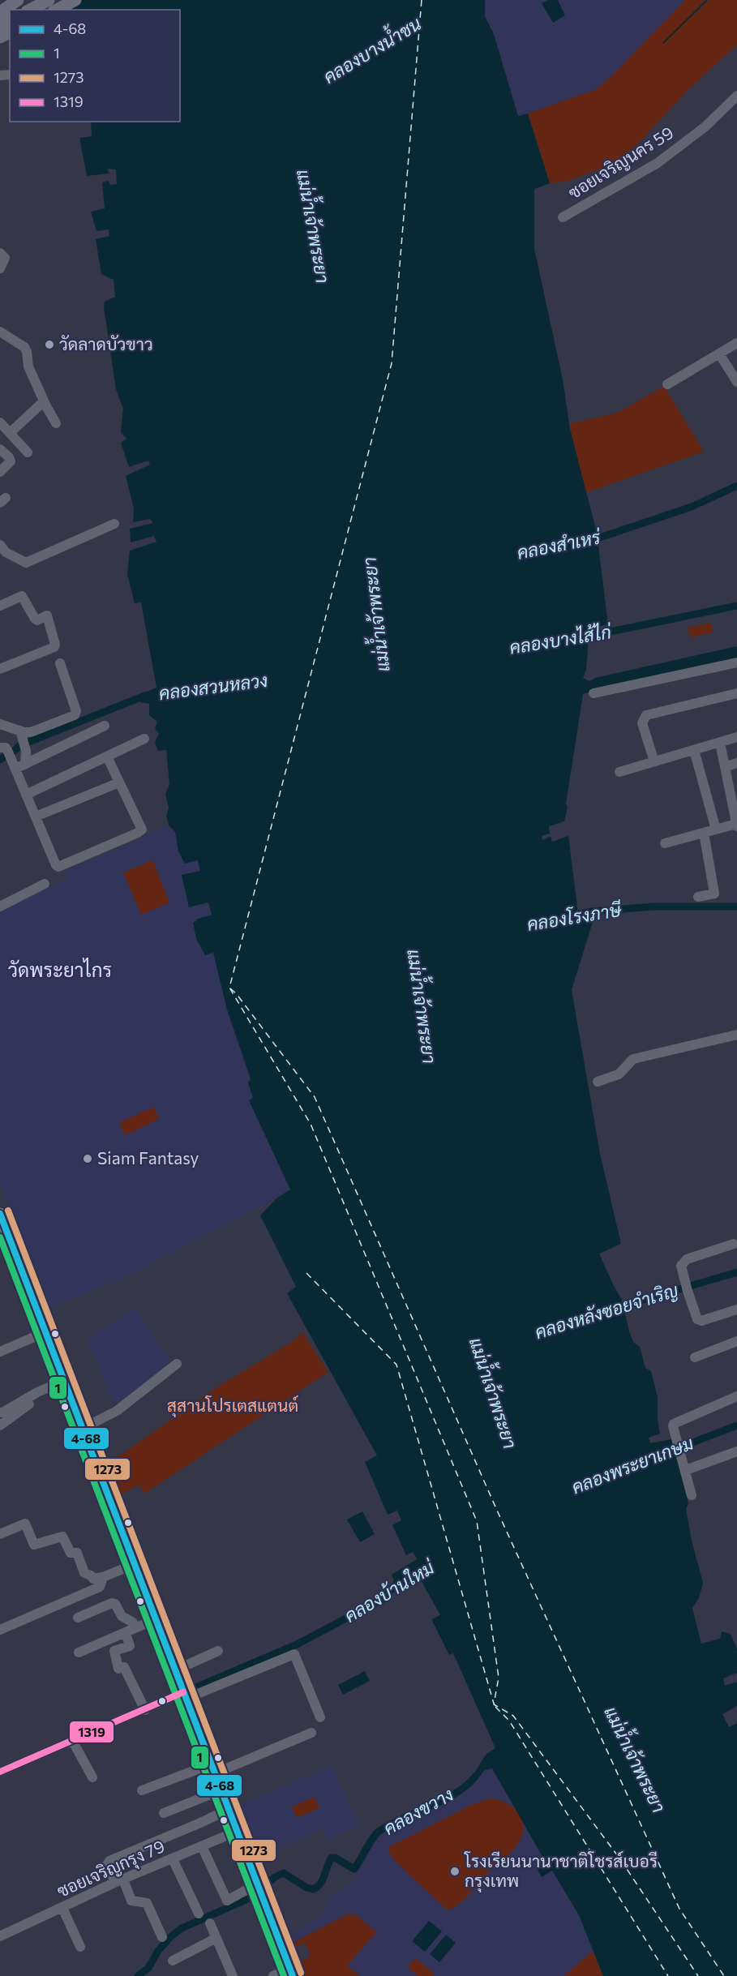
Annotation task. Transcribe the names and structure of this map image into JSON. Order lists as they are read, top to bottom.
{
  "streets": {
    "street": ["ซอยเจริญนคร 59", "ซอยเจริญกรุง 79"]
  },
  "districts": ["วัดพระยาไกร"],
  "water": [
    "คลองบางน้ำชน",
    "แม่น้ำเจ้าพระยา",
    "คลองสำเหร่",
    "คลองบางไส้ไก่",
    "คลองสวนหลวง",
    "คลองโรงภาษี",
    "คลองหลังซอยจำเริญ",
    "คลองพระยาเกษม",
    "คลองบ้านใหม่",
    "คลองขวาง"
  ],
  "parks": ["สุสานโปรเตสแตนต์"],
  "places": ["วัดลาดบัวขาว", "Siam Fantasy", "โรงเรียนนานาชาติโชรส์เบอรี กรุงเทพ"],
  "lines": [
    "transit line 1273",
    "transit line 4-68",
    "transit line 1",
    "transit line 1319"
  ],
  "legend": [
    "4-68",
    "1",
    "1273",
    "1319"
  ]
}
